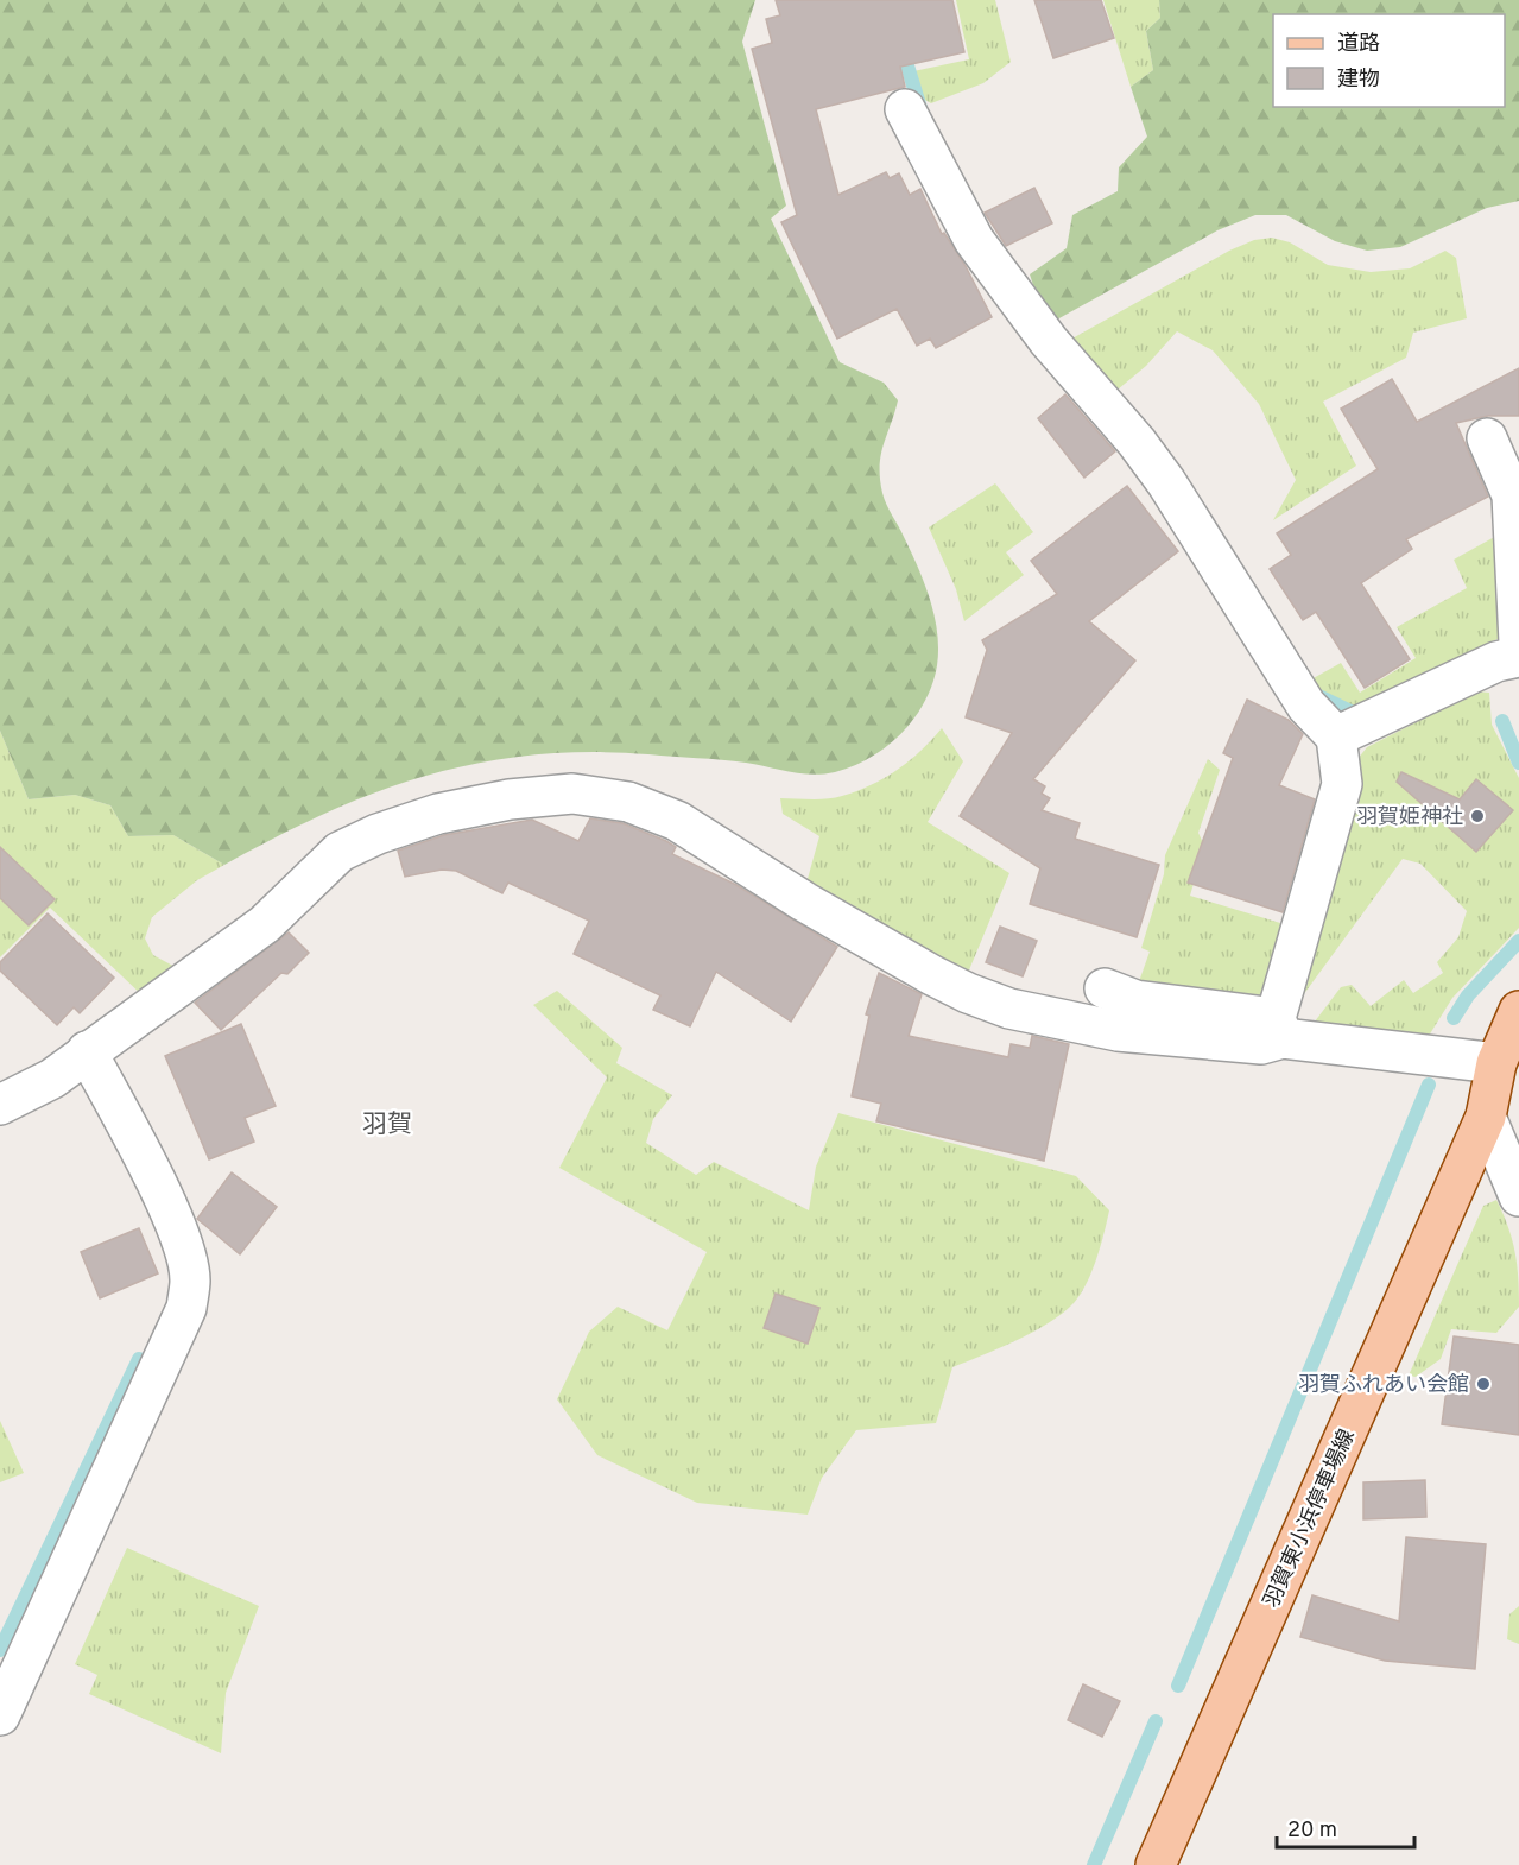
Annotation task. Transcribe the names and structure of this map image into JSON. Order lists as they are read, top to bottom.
{
  "streets": {
    "main road": ["羽賀東小浜停車場線"]
  },
  "districts": ["羽賀"],
  "places": ["羽賀姫神社", "羽賀ふれあい会館"],
  "legend": ["道路", "建物"],
  "scale_bar": "20 m"
}
